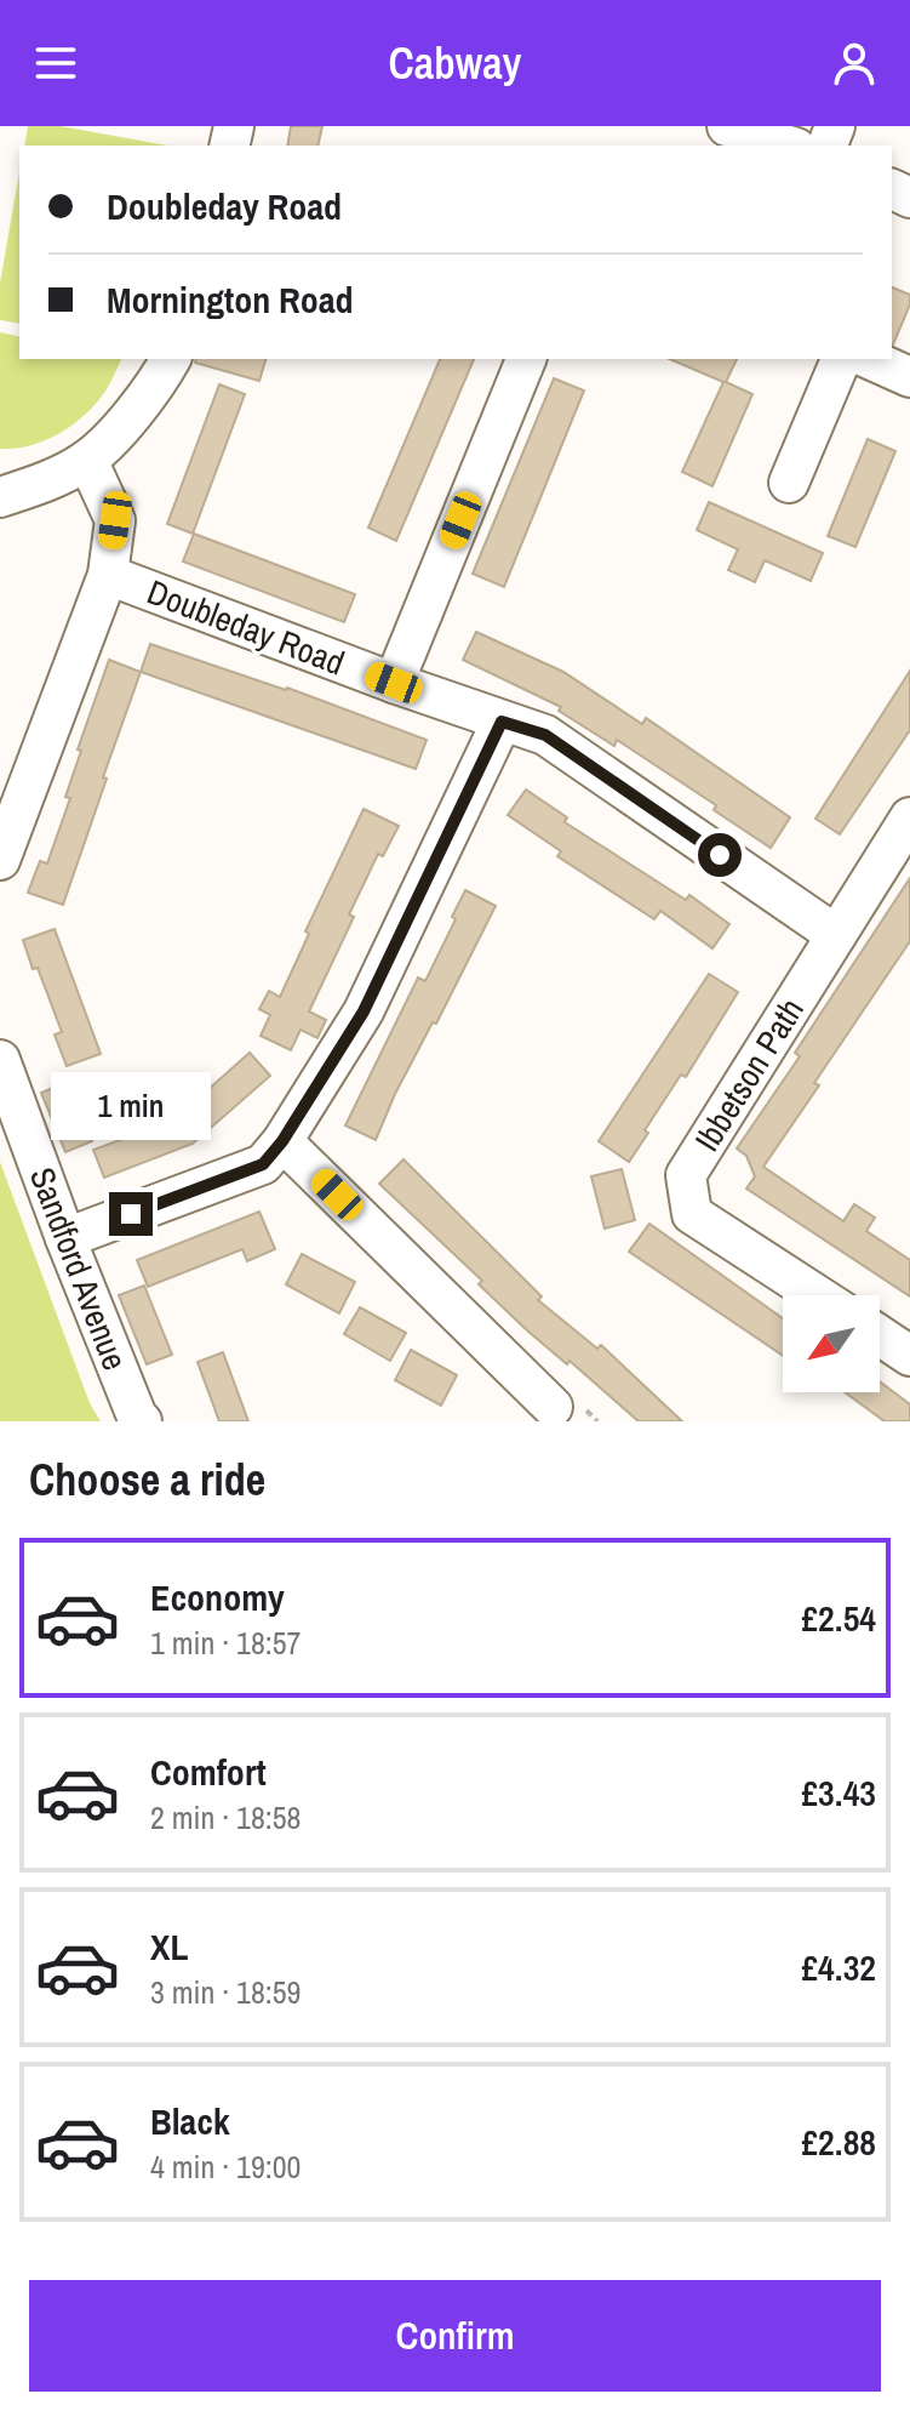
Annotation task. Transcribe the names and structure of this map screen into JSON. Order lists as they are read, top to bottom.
{
  "streets": {
    "street": ["Doubleday Road", "Ibbetson Path", "Sandford Avenue"]
  },
  "crossings": [
    ["Doubleday Road", "Ibbetson Path"]
  ],
  "north": "bottom left",
  "page": {
    "header": "Cabway",
    "banner": ["Doubleday Road", "Mornington Road"],
    "bubble": "1 min",
    "heading": "Choose a ride",
    "list": [
      {
        "name": "Economy",
        "note": "1 min · 18:57",
        "value": "£2.54"
      },
      {
        "name": "Comfort",
        "note": "2 min · 18:58",
        "value": "£3.43"
      },
      {
        "name": "XL",
        "note": "3 min · 18:59",
        "value": "£4.32"
      },
      {
        "name": "Black",
        "note": "4 min · 19:00",
        "value": "£2.88"
      }
    ],
    "buttons": "Confirm"
  }
}
